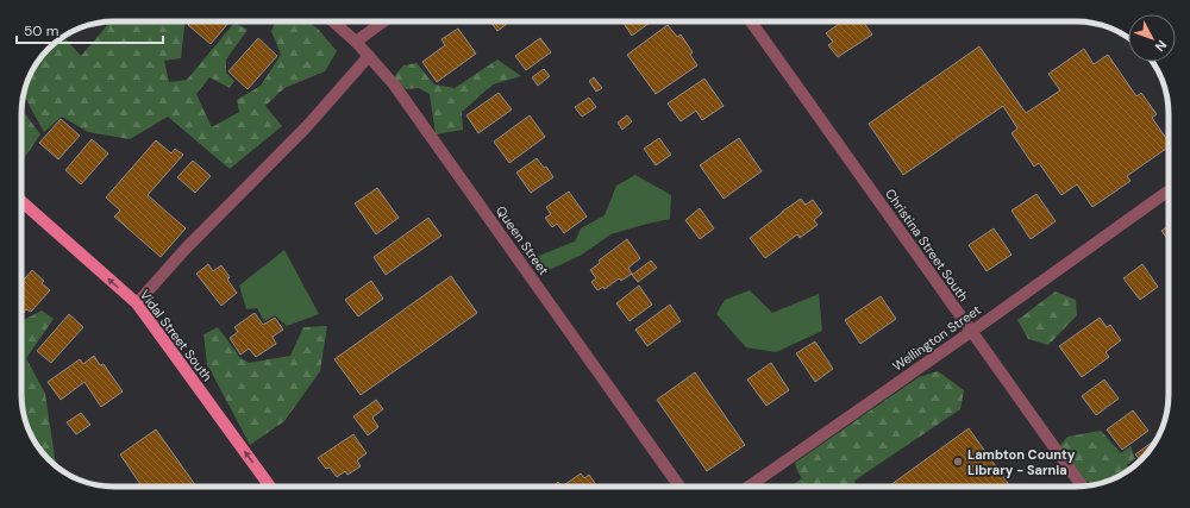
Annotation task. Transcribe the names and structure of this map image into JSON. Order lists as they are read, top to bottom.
{
  "streets": {
    "main road": ["Vidal Street South"],
    "street": ["Queen Street", "Christina Street South", "Wellington Street"]
  },
  "crossings": [
    ["Christina Street South", "Wellington Street"]
  ],
  "one_way": ["Vidal Street South"],
  "places": ["Lambton County Library - Sarnia"],
  "scale_bar": "50 m",
  "north": "bottom right"
}
